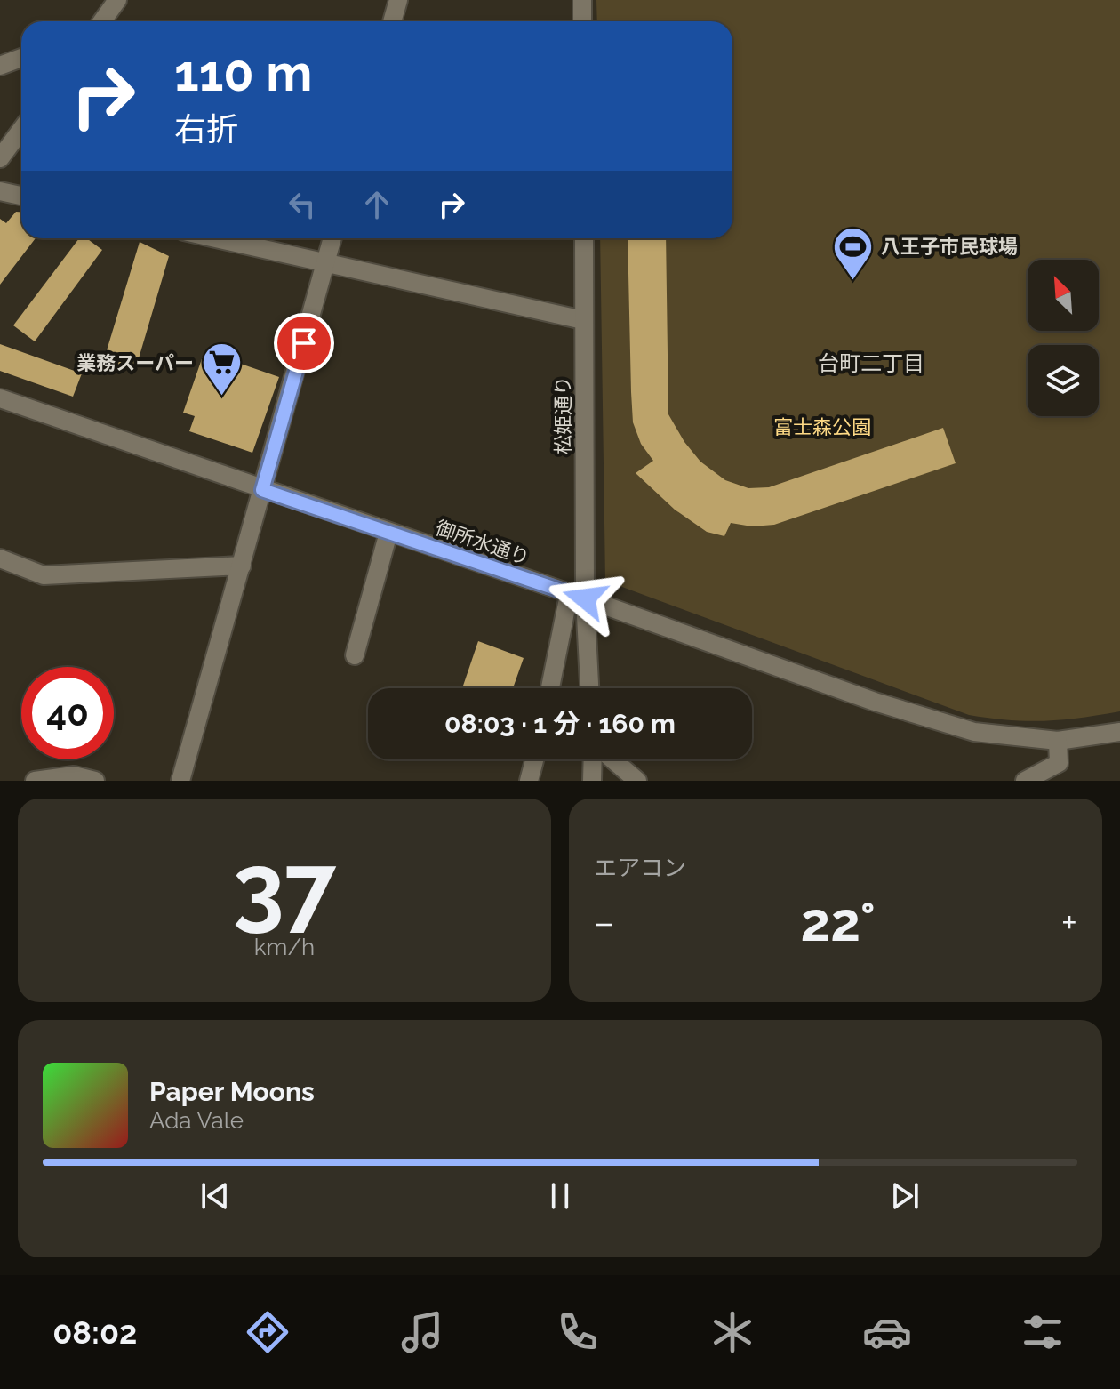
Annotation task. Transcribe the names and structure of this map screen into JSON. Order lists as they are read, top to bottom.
{
  "streets": {
    "street": ["松姫通り", "御所水通り"]
  },
  "crossings": [
    ["松姫通り", "御所水通り"]
  ],
  "districts": ["台町二丁目"],
  "parks": ["富士森公園"],
  "places": {
    "sports": ["八王子市民球場"],
    "supermarket": ["業務スーパー"]
  },
  "north": "top left",
  "page": {
    "turn": ["110 m", "右折"],
    "limit": "40",
    "trip": "08:03 · 1 分 · 160 m",
    "tile": [
      ["37", "km/h"],
      "エアコン"
    ],
    "heat": ["−", "22°", "+"],
    "song": ["Paper Moons", "Ada Vale"],
    "tabs": "08:02"
  }
}
